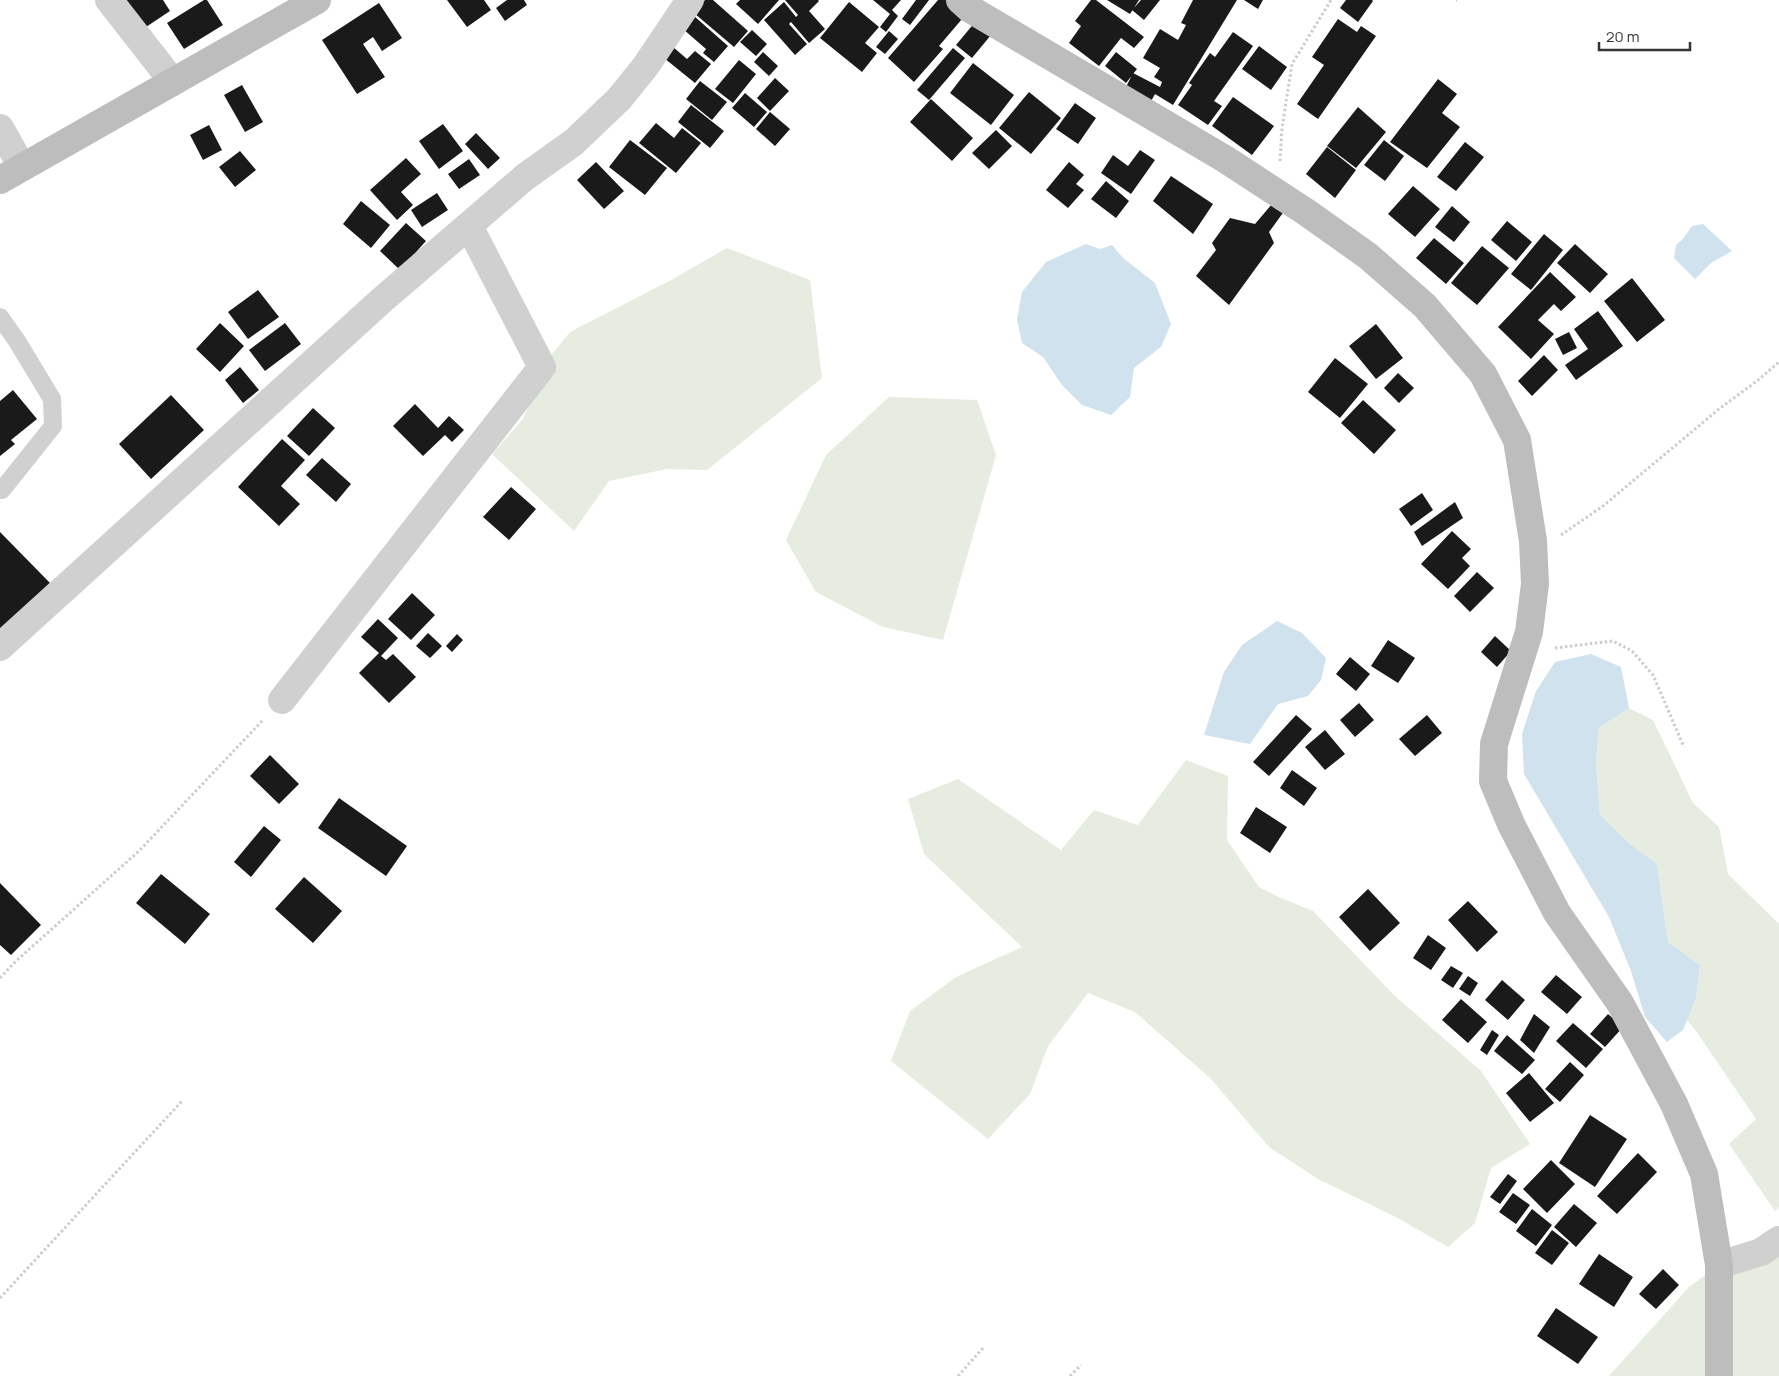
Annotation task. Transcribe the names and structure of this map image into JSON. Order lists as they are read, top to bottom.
{
  "scale_bar": "20 m"
}
